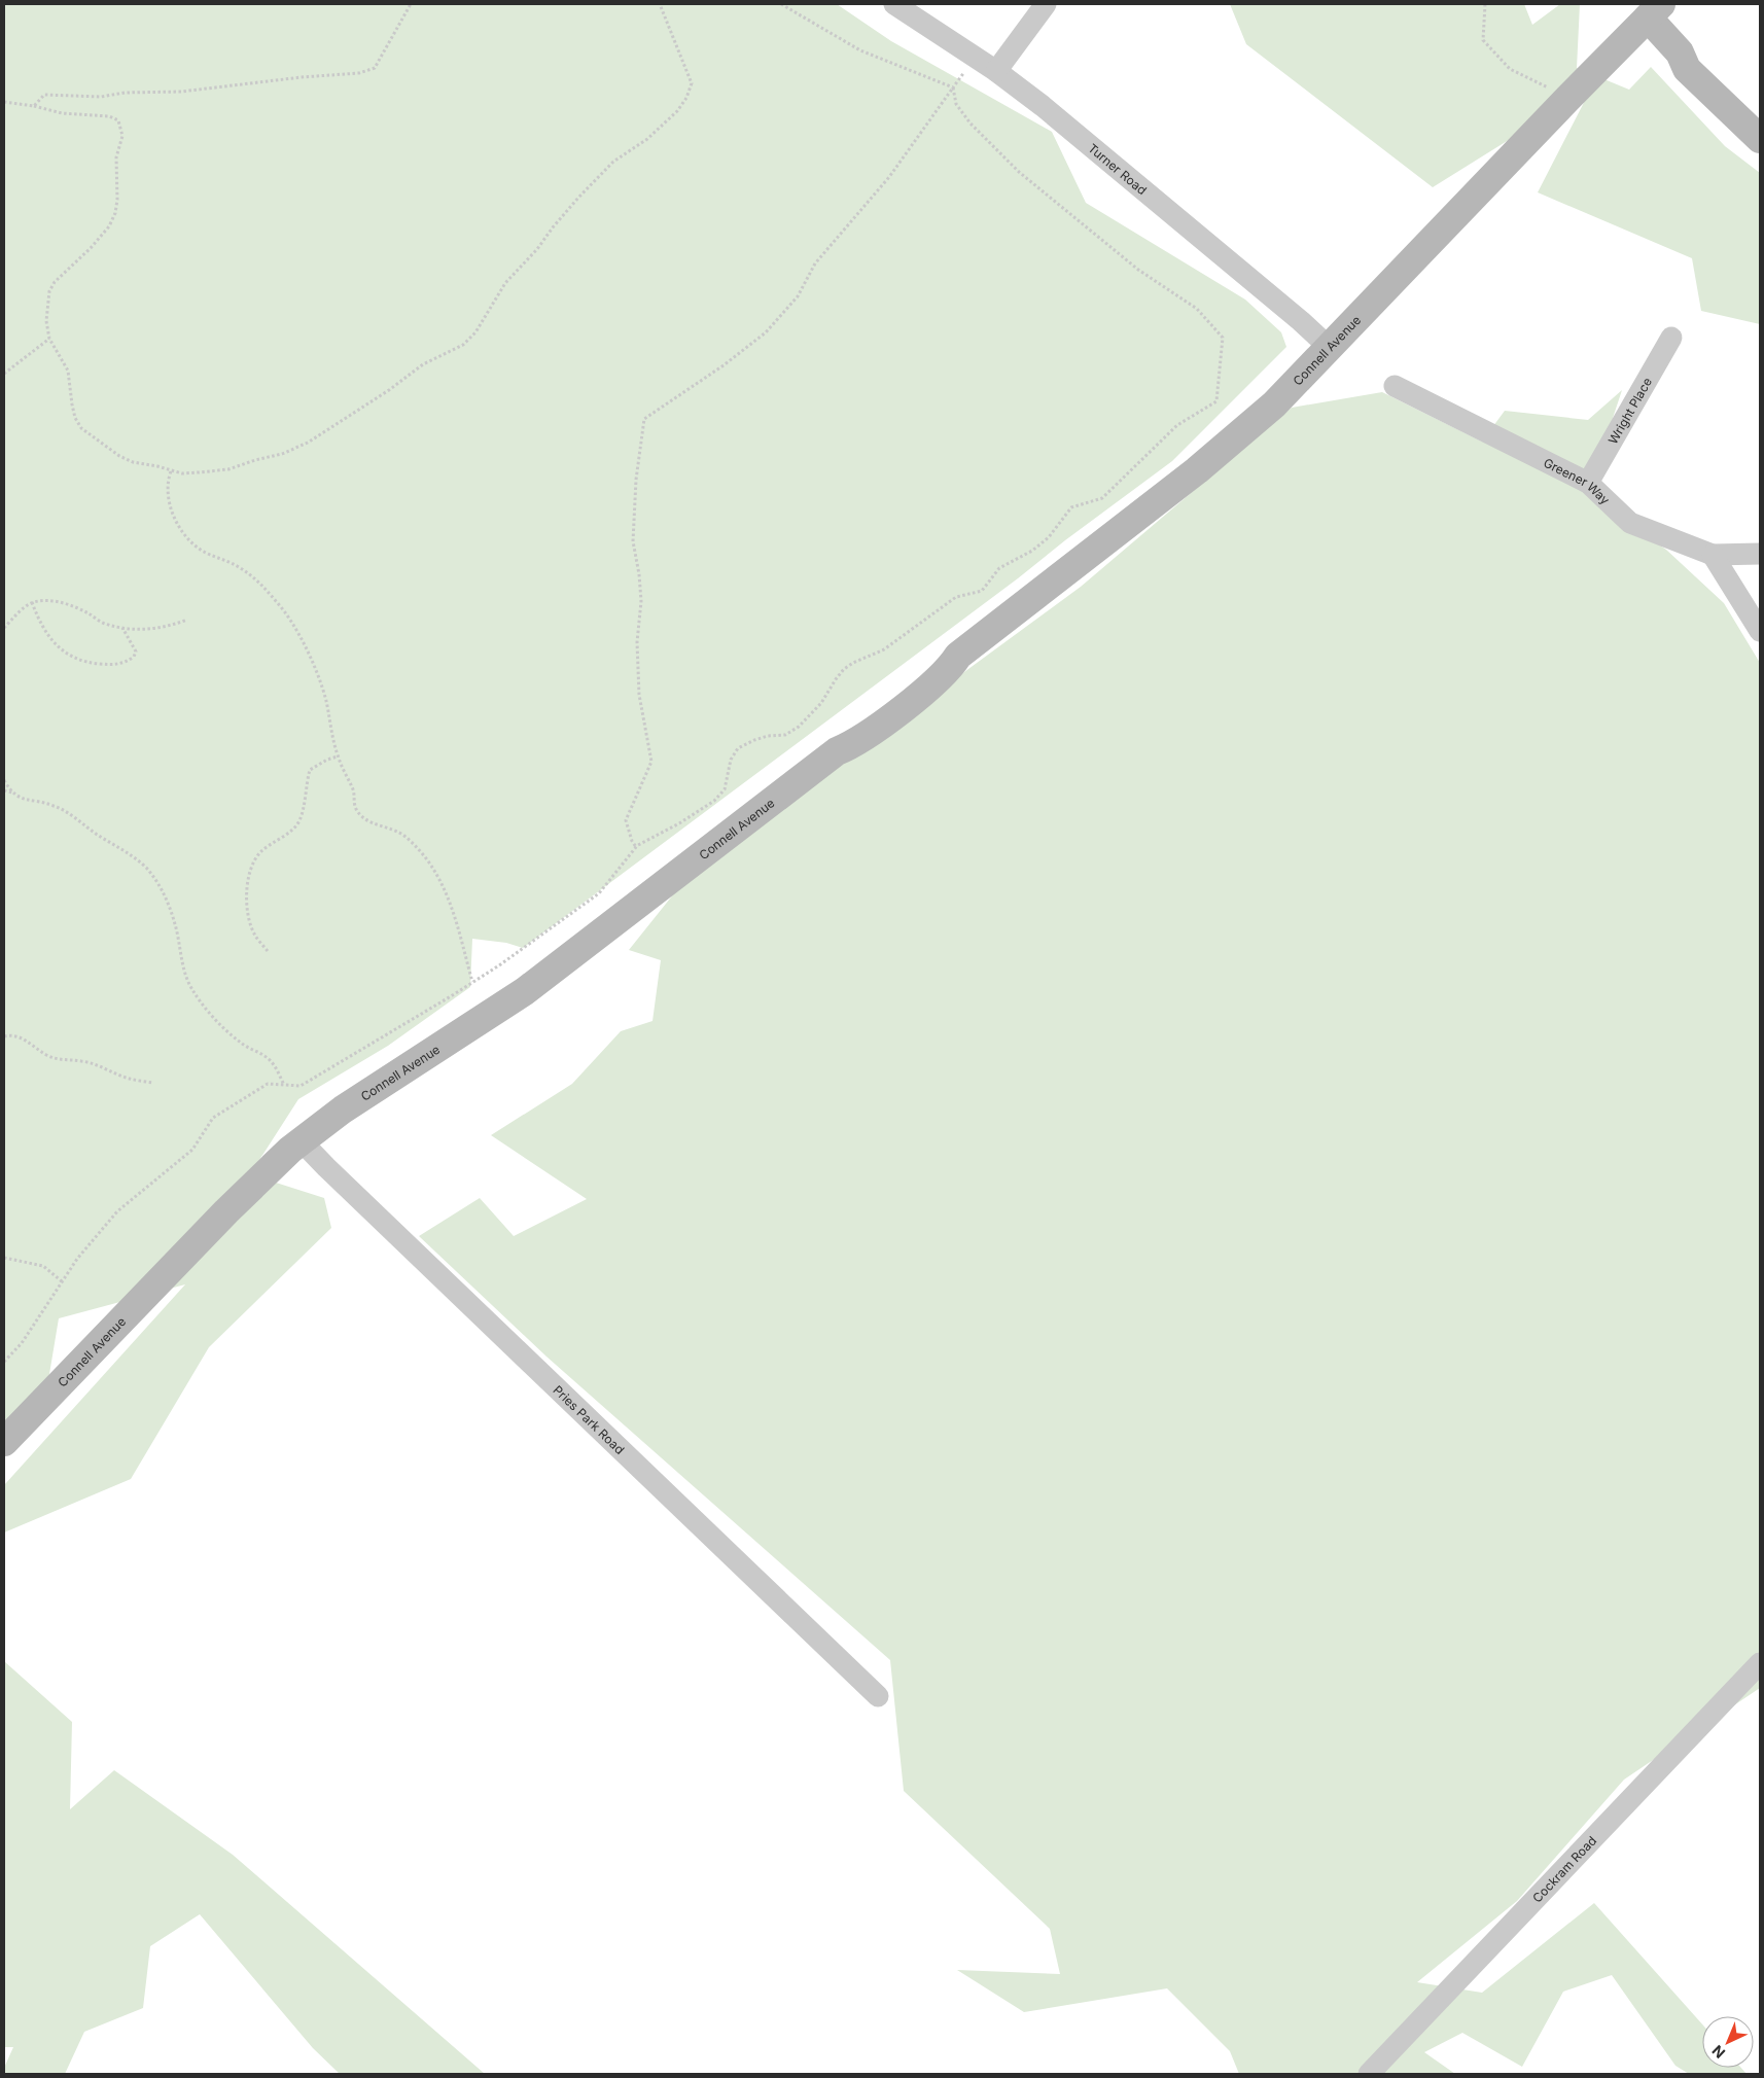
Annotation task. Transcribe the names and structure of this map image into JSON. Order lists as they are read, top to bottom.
{
  "streets": {
    "street": [
      "Turner Road",
      "Connell Avenue",
      "Wright Place",
      "Greener Way",
      "Pries Park Road",
      "Cockram Road"
    ]
  },
  "crossings": [
    ["Turner Road", "Connell Avenue"],
    ["Connell Avenue", "Pries Park Road"],
    ["Wright Place", "Greener Way"]
  ],
  "north": "bottom left"
}
